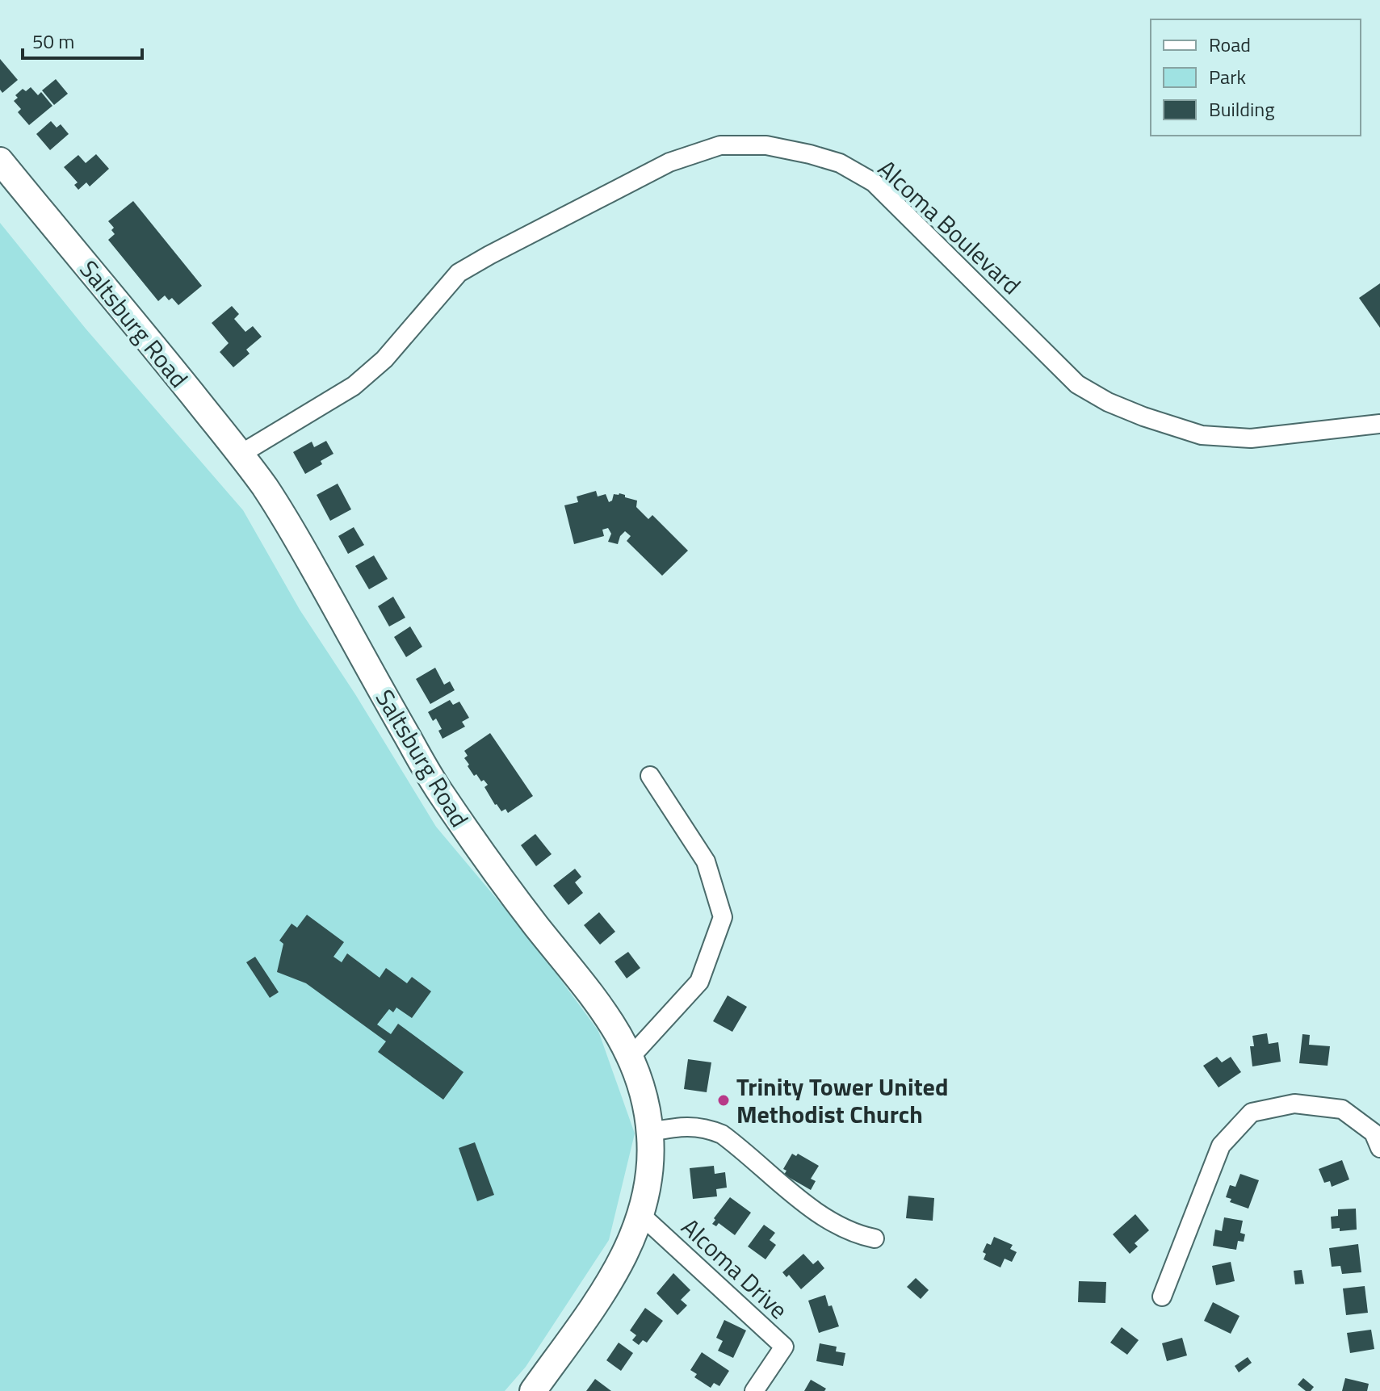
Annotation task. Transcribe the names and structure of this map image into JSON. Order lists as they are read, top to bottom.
{
  "streets": {
    "main road": ["Saltsburg Road"],
    "street": ["Alcoma Boulevard", "Alcoma Drive"]
  },
  "crossings": [
    ["Alcoma Boulevard", "Saltsburg Road"],
    ["Saltsburg Road", "Alcoma Drive"]
  ],
  "places": ["Trinity Tower United Methodist Church"],
  "legend": ["Road", "Park", "Building"],
  "scale_bar": "50 m"
}
